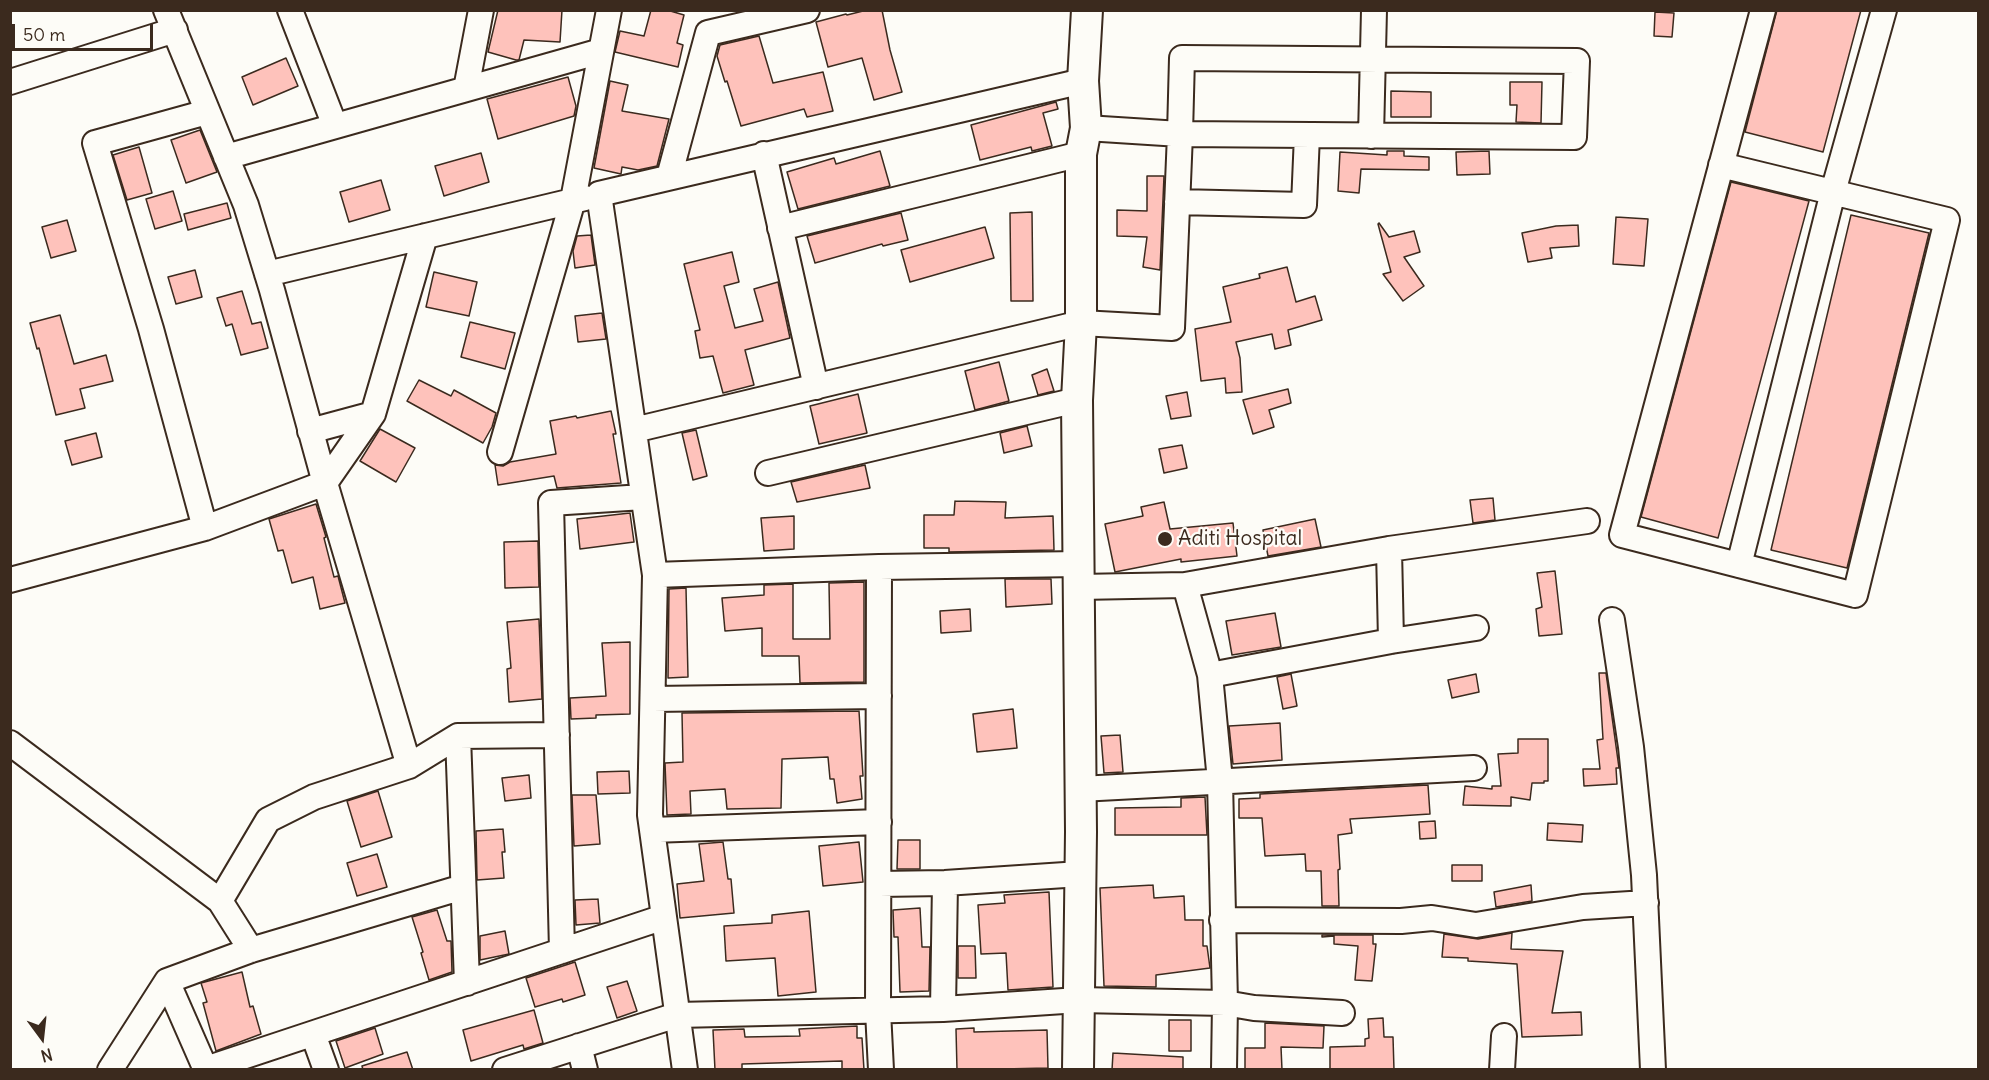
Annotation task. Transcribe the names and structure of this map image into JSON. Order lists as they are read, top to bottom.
{
  "places": ["Aditi Hospital"],
  "scale_bar": "50 m",
  "north": "bottom"
}
